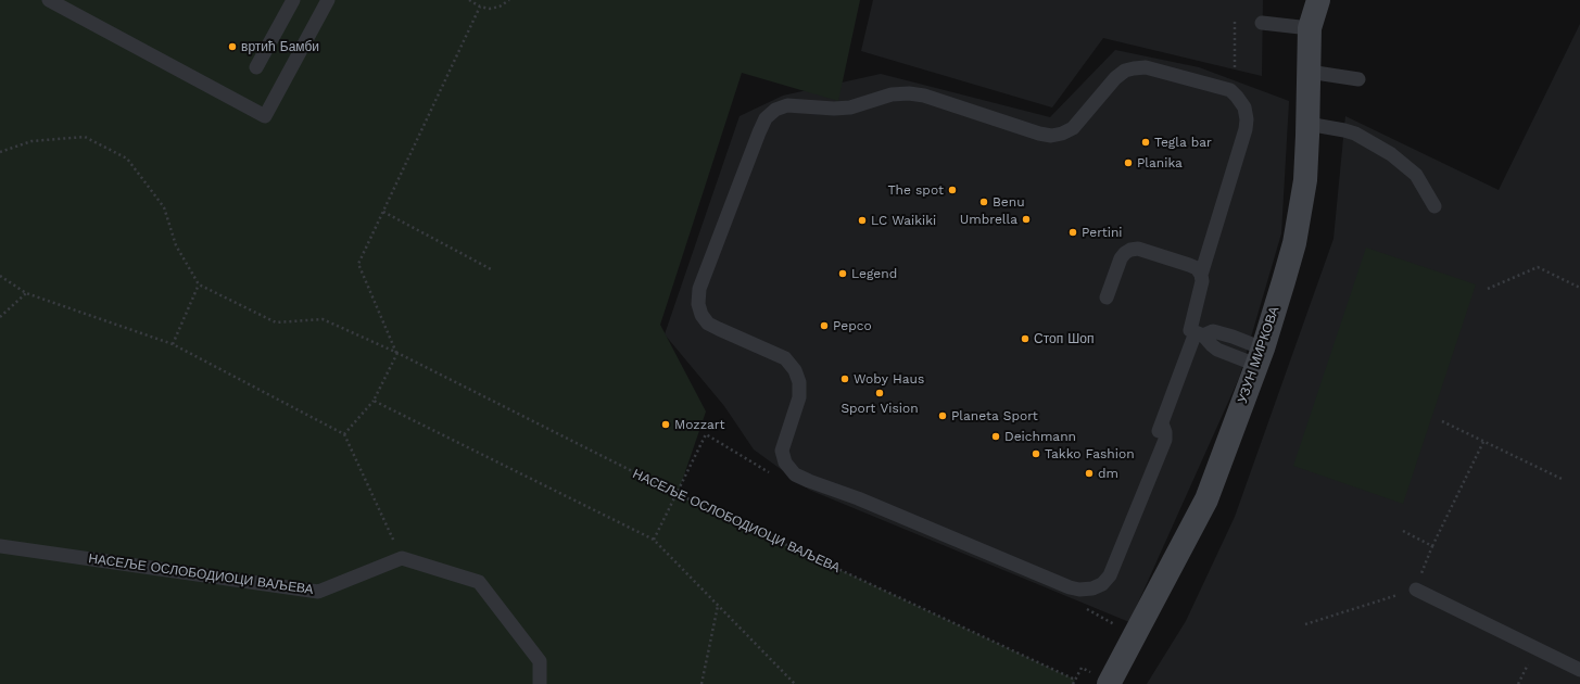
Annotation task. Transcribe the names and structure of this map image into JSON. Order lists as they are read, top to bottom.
{
  "streets": {
    "street": ["УЗУН МИРКОВА"],
    "lane": ["НАСЕЉЕ ОСЛОБОДИОЦИ ВАЉЕВА"]
  },
  "places": [
    "вртић Бамби",
    "Tegla bar",
    "Planika",
    "The spot",
    "Benu",
    "Umbrella",
    "LC Waikiki",
    "Pertini",
    "Legend",
    "Pepco",
    "Стоп Шоп",
    "Woby Haus",
    "Sport Vision",
    "Planeta Sport",
    "Mozzart",
    "Deichmann",
    "Takko Fashion",
    "dm"
  ]
}
